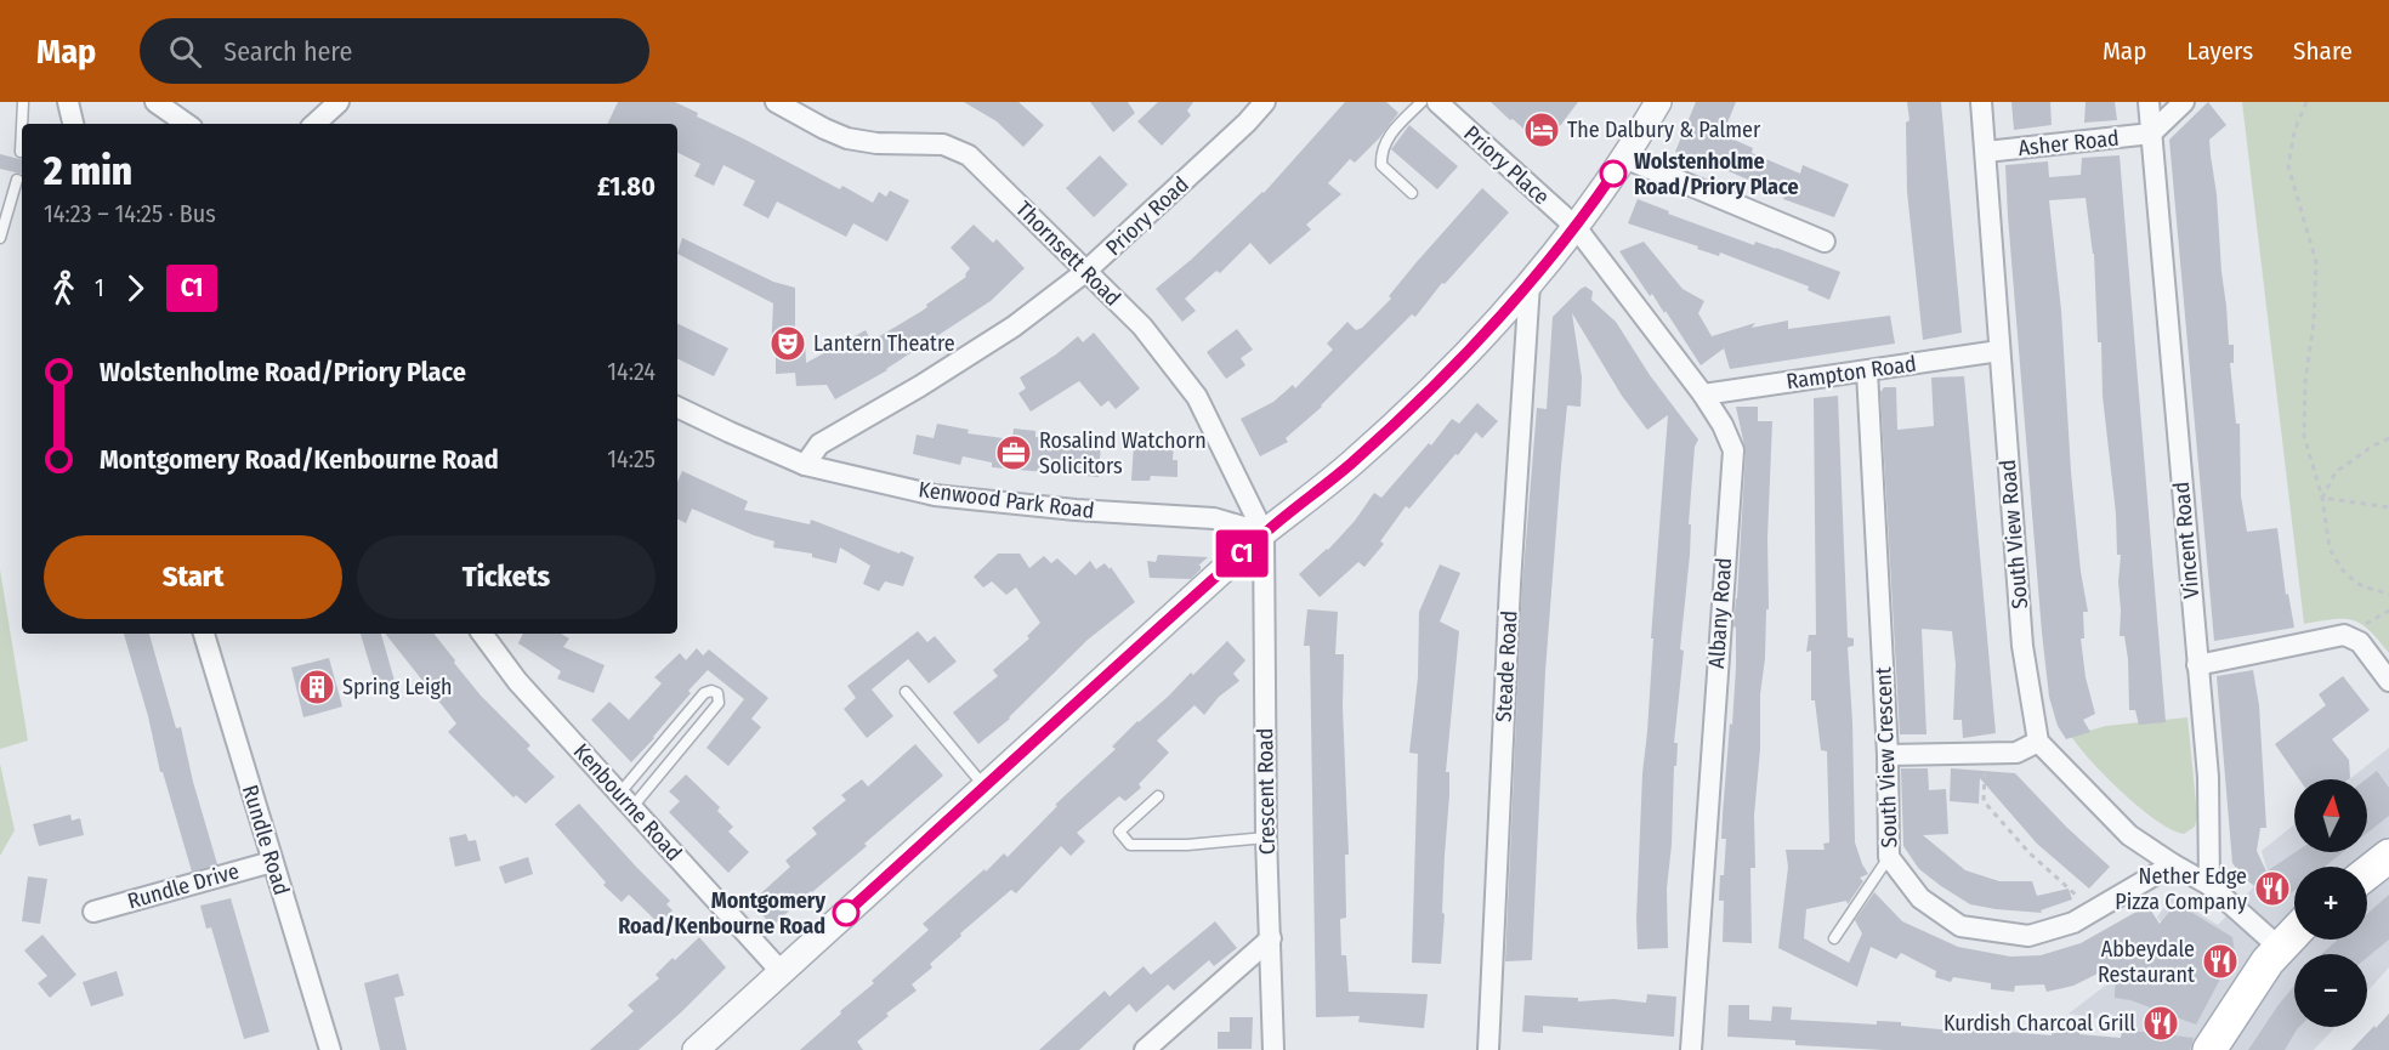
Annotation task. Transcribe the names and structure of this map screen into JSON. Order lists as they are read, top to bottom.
{
  "streets": {
    "street": [
      "Asher Road",
      "Priory Place",
      "Priory Road",
      "Thornsett Road",
      "Rampton Road",
      "Kenwood Park Road",
      "South View Road",
      "Vincent Road",
      "Albany Road",
      "Steade Road",
      "South View Crescent",
      "Crescent Road",
      "Kenbourne Road",
      "Rundle Road",
      "Rundle Drive"
    ]
  },
  "crossings": [
    ["Asher Road", "South View Road"],
    ["Asher Road", "Vincent Road"],
    ["Priory Place", "Albany Road"],
    ["Priory Road", "Thornsett Road"],
    ["Priory Road", "Kenwood Park Road"],
    ["Thornsett Road", "Kenwood Park Road"],
    ["Thornsett Road", "Crescent Road"],
    ["Rampton Road", "South View Road"],
    ["Rampton Road", "Albany Road"],
    ["Rampton Road", "South View Crescent"],
    ["Kenwood Park Road", "Crescent Road"],
    ["Rundle Road", "Rundle Drive"]
  ],
  "places": {
    "hotel": ["The Dalbury & Palmer"],
    "other": ["Wolstenholme Road/Priory Place", "Montgomery Road/Kenbourne Road"],
    "theatre": ["Lantern Theatre"],
    "office": ["Rosalind Watchorn Solicitors"],
    "building": ["Spring Leigh"],
    "restaurant": ["Nether Edge Pizza Company", "Abbeydale Restaurant", "Kurdish Charcoal Grill"]
  },
  "lines": ["bus line C1"],
  "north": "top",
  "page": {
    "header": "Map",
    "search": "Search here",
    "nav": ["Map", "Layers", "Share"],
    "on_map": "C1",
    "heading": ["2 min", "14:23 – 14:25 · Bus", "£1.80"],
    "legs": ["1", "C1"],
    "list": [
      {
        "name": "Wolstenholme Road/Priory Place",
        "value": "14:24"
      },
      {
        "name": "Montgomery Road/Kenbourne Road",
        "value": "14:25"
      }
    ],
    "buttons": ["Start", "Tickets"],
    "map_buttons": ["+", "−"]
  }
}
